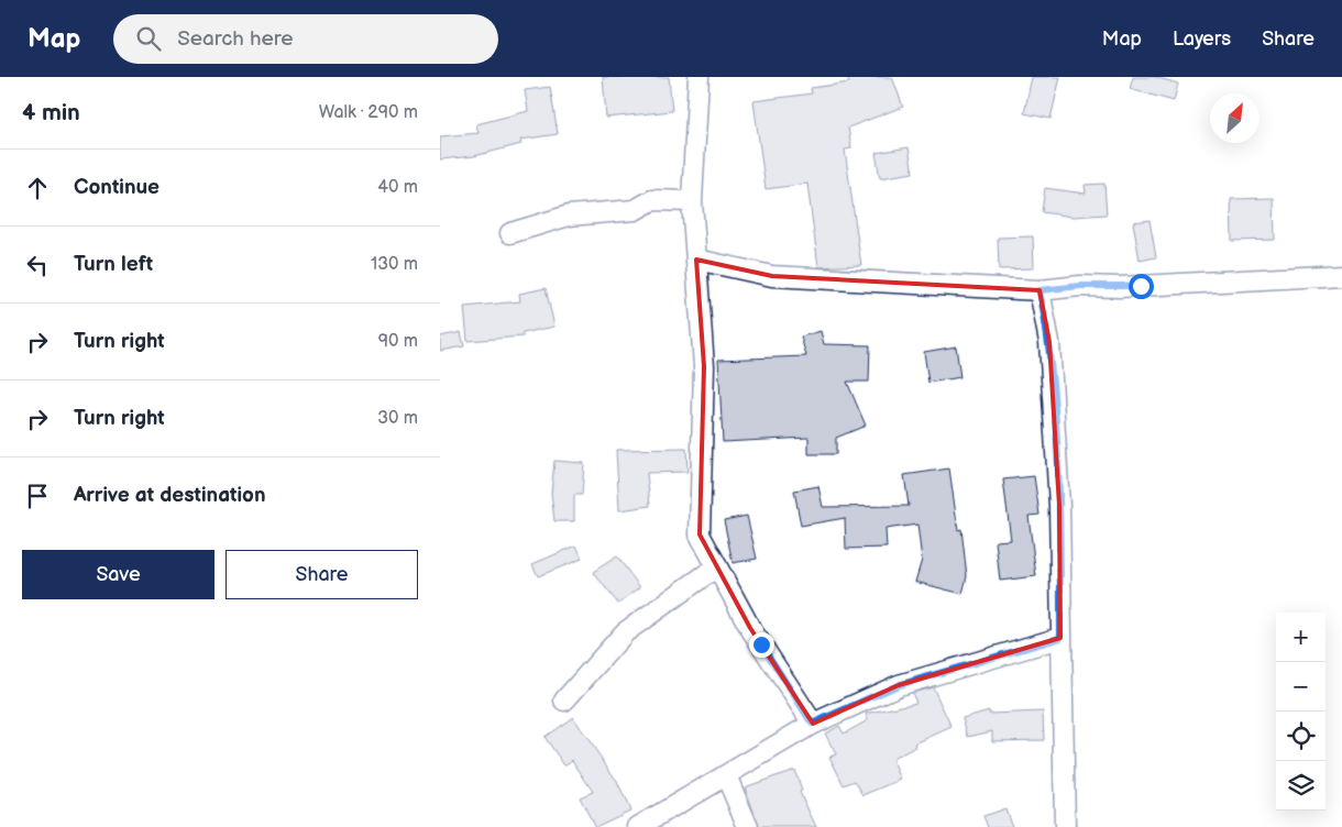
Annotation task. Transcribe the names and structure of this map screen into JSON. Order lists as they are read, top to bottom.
{
  "north": "top right",
  "page": {
    "header": "Map",
    "search": "Search here",
    "nav": ["Map", "Layers", "Share"],
    "heading": ["4 min", "Walk · 290 m"],
    "list": [
      ["Continue", "40 m"],
      ["Turn left", "130 m"],
      ["Turn right", "90 m"],
      ["Turn right", "30 m"],
      "Arrive at destination"
    ],
    "buttons": ["Save", "Share"],
    "map_buttons": ["+", "−"]
  }
}
